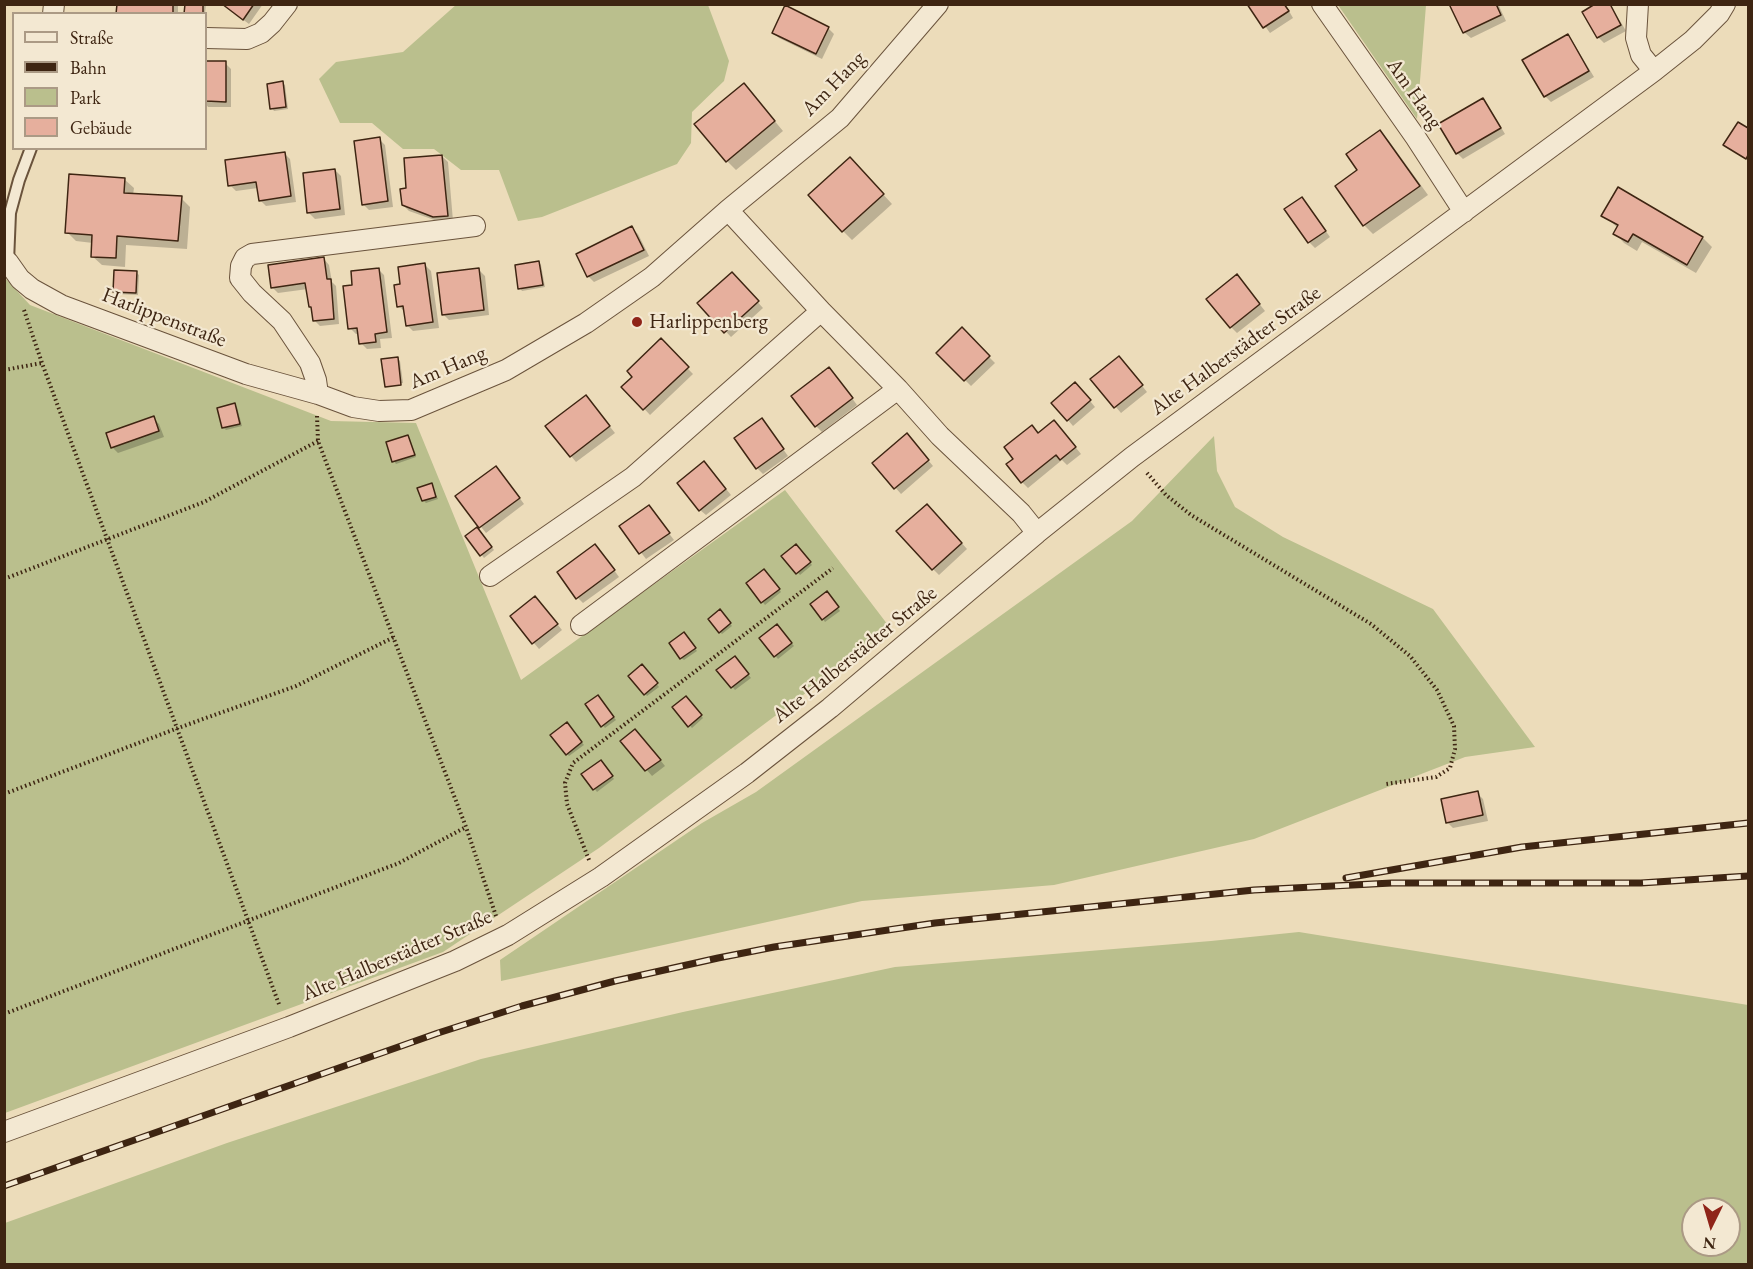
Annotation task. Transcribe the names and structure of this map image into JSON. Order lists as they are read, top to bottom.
{
  "streets": {
    "street": ["Am Hang", "Harlippenstraße", "Alte Halberstädter Straße"]
  },
  "crossings": [
    ["Am Hang", "Harlippenstraße"],
    ["Am Hang", "Alte Halberstädter Straße"]
  ],
  "places": ["Harlippenberg"],
  "legend": [
    "Straße",
    "Bahn",
    "Park",
    "Gebäude"
  ],
  "north": "bottom"
}
